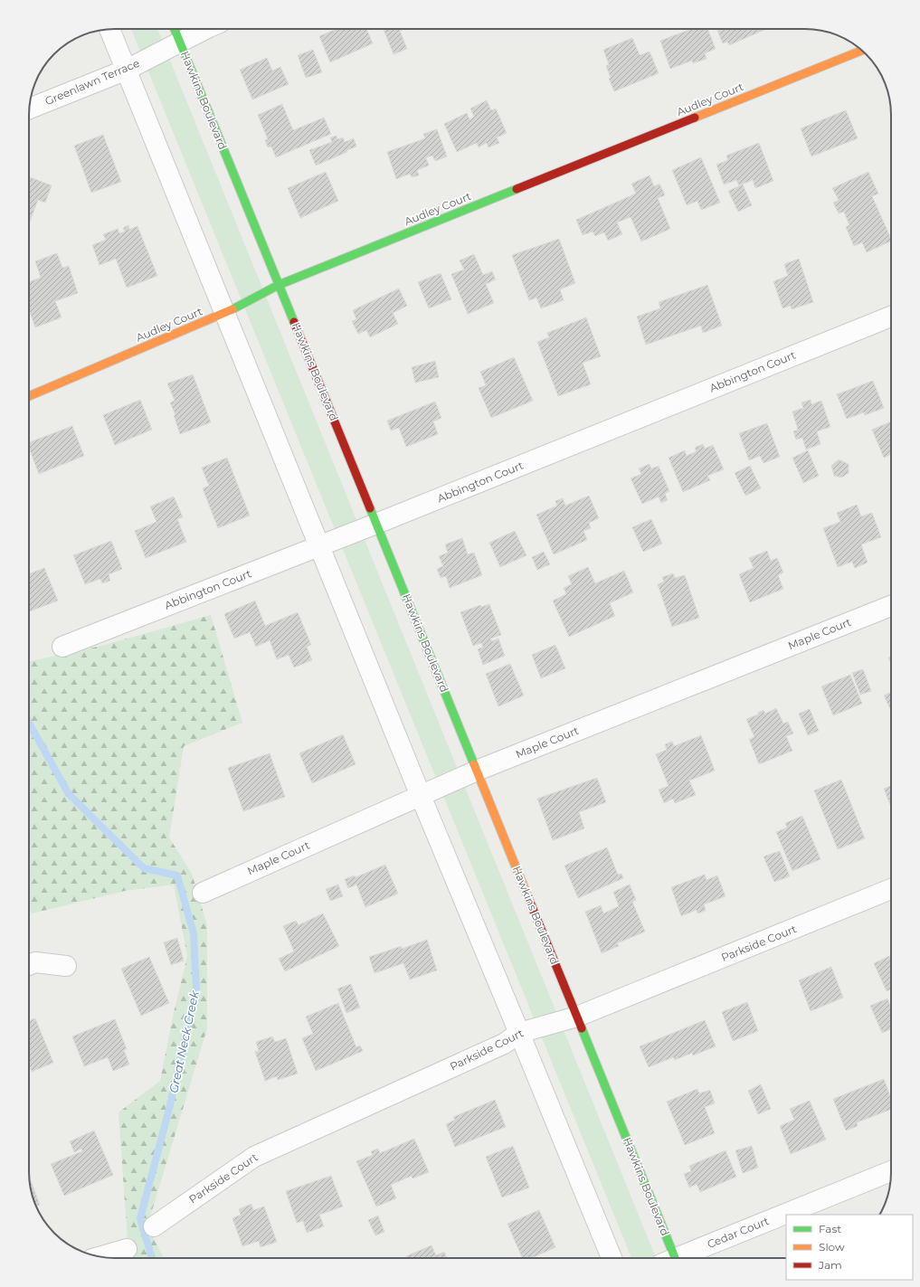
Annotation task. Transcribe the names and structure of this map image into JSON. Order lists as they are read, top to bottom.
{
  "streets": {
    "street": [
      "Greenlawn Terrace",
      "Audley Court",
      "Hawkins Boulevard",
      "Abbington Court",
      "Maple Court",
      "Parkside Court",
      "Cedar Court"
    ]
  },
  "crossings": [
    ["Greenlawn Terrace", "Hawkins Boulevard"],
    ["Audley Court", "Hawkins Boulevard"],
    ["Hawkins Boulevard", "Abbington Court"],
    ["Hawkins Boulevard", "Maple Court"],
    ["Hawkins Boulevard", "Parkside Court"]
  ],
  "water": ["Great Neck Creek"],
  "legend": ["Fast", "Slow", "Jam"]
}
